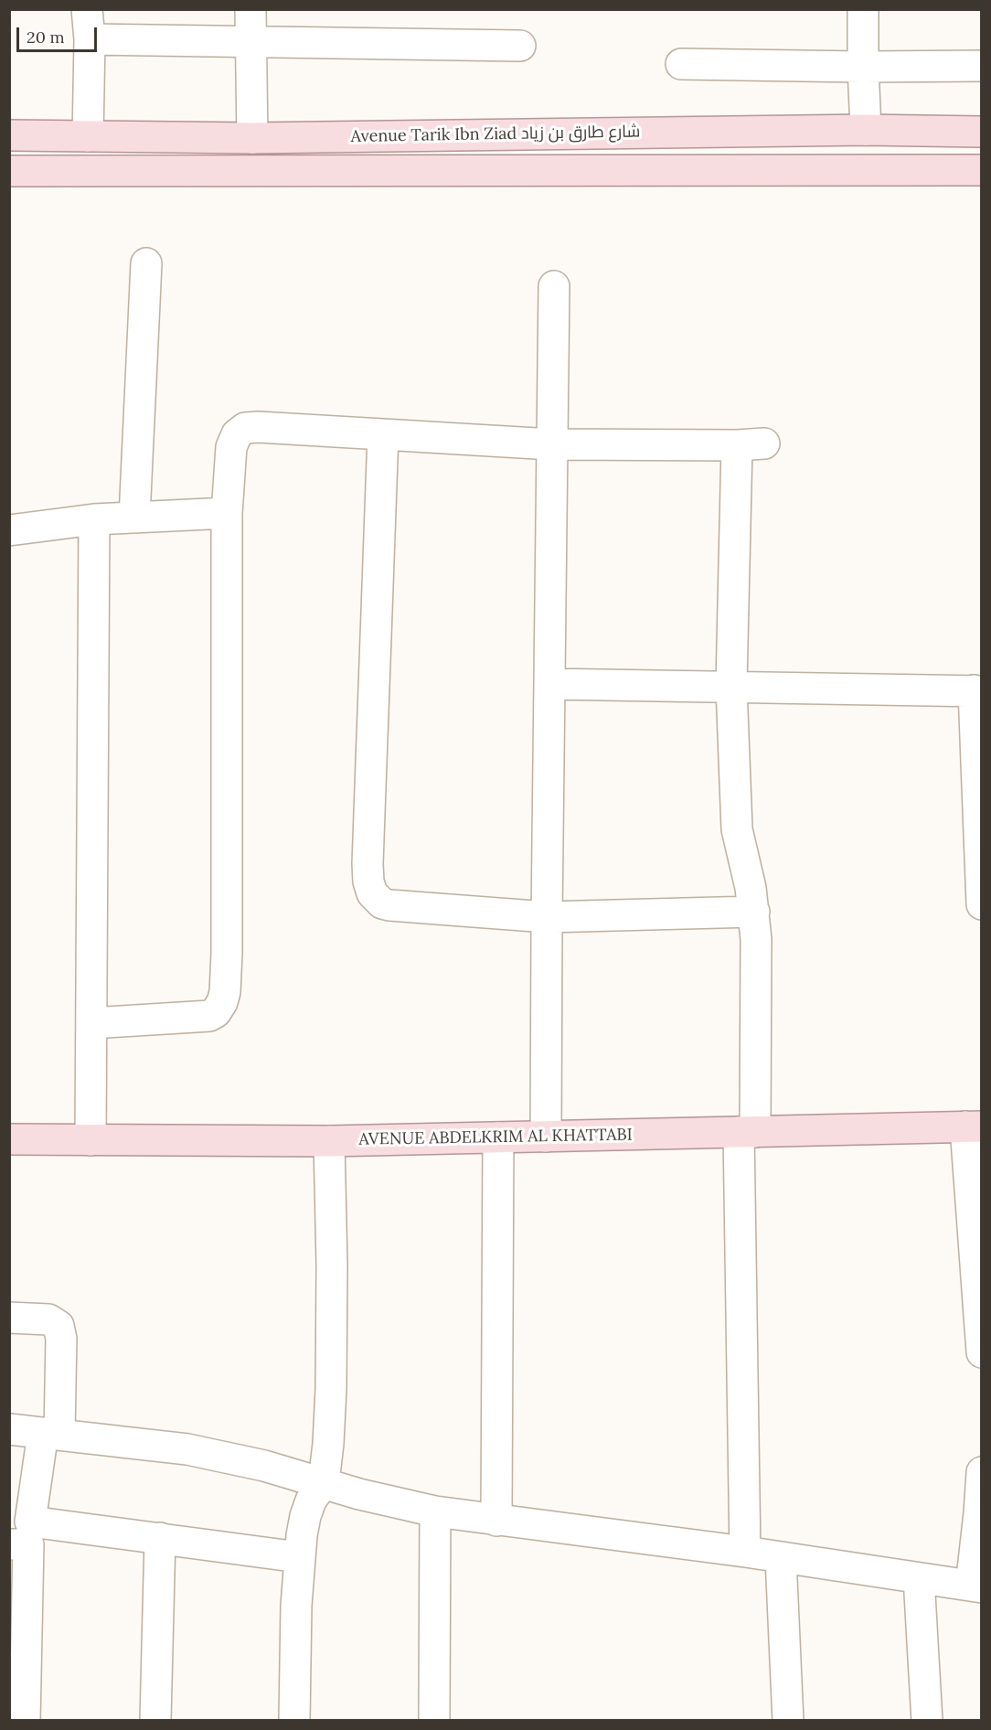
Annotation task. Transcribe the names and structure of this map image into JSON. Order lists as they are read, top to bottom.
{
  "streets": {
    "main road": ["Avenue Tarik Ibn Ziad شارع طارق بن زياد", "AVENUE ABDELKRIM AL KHATTABI"]
  },
  "scale_bar": "20 m"
}
